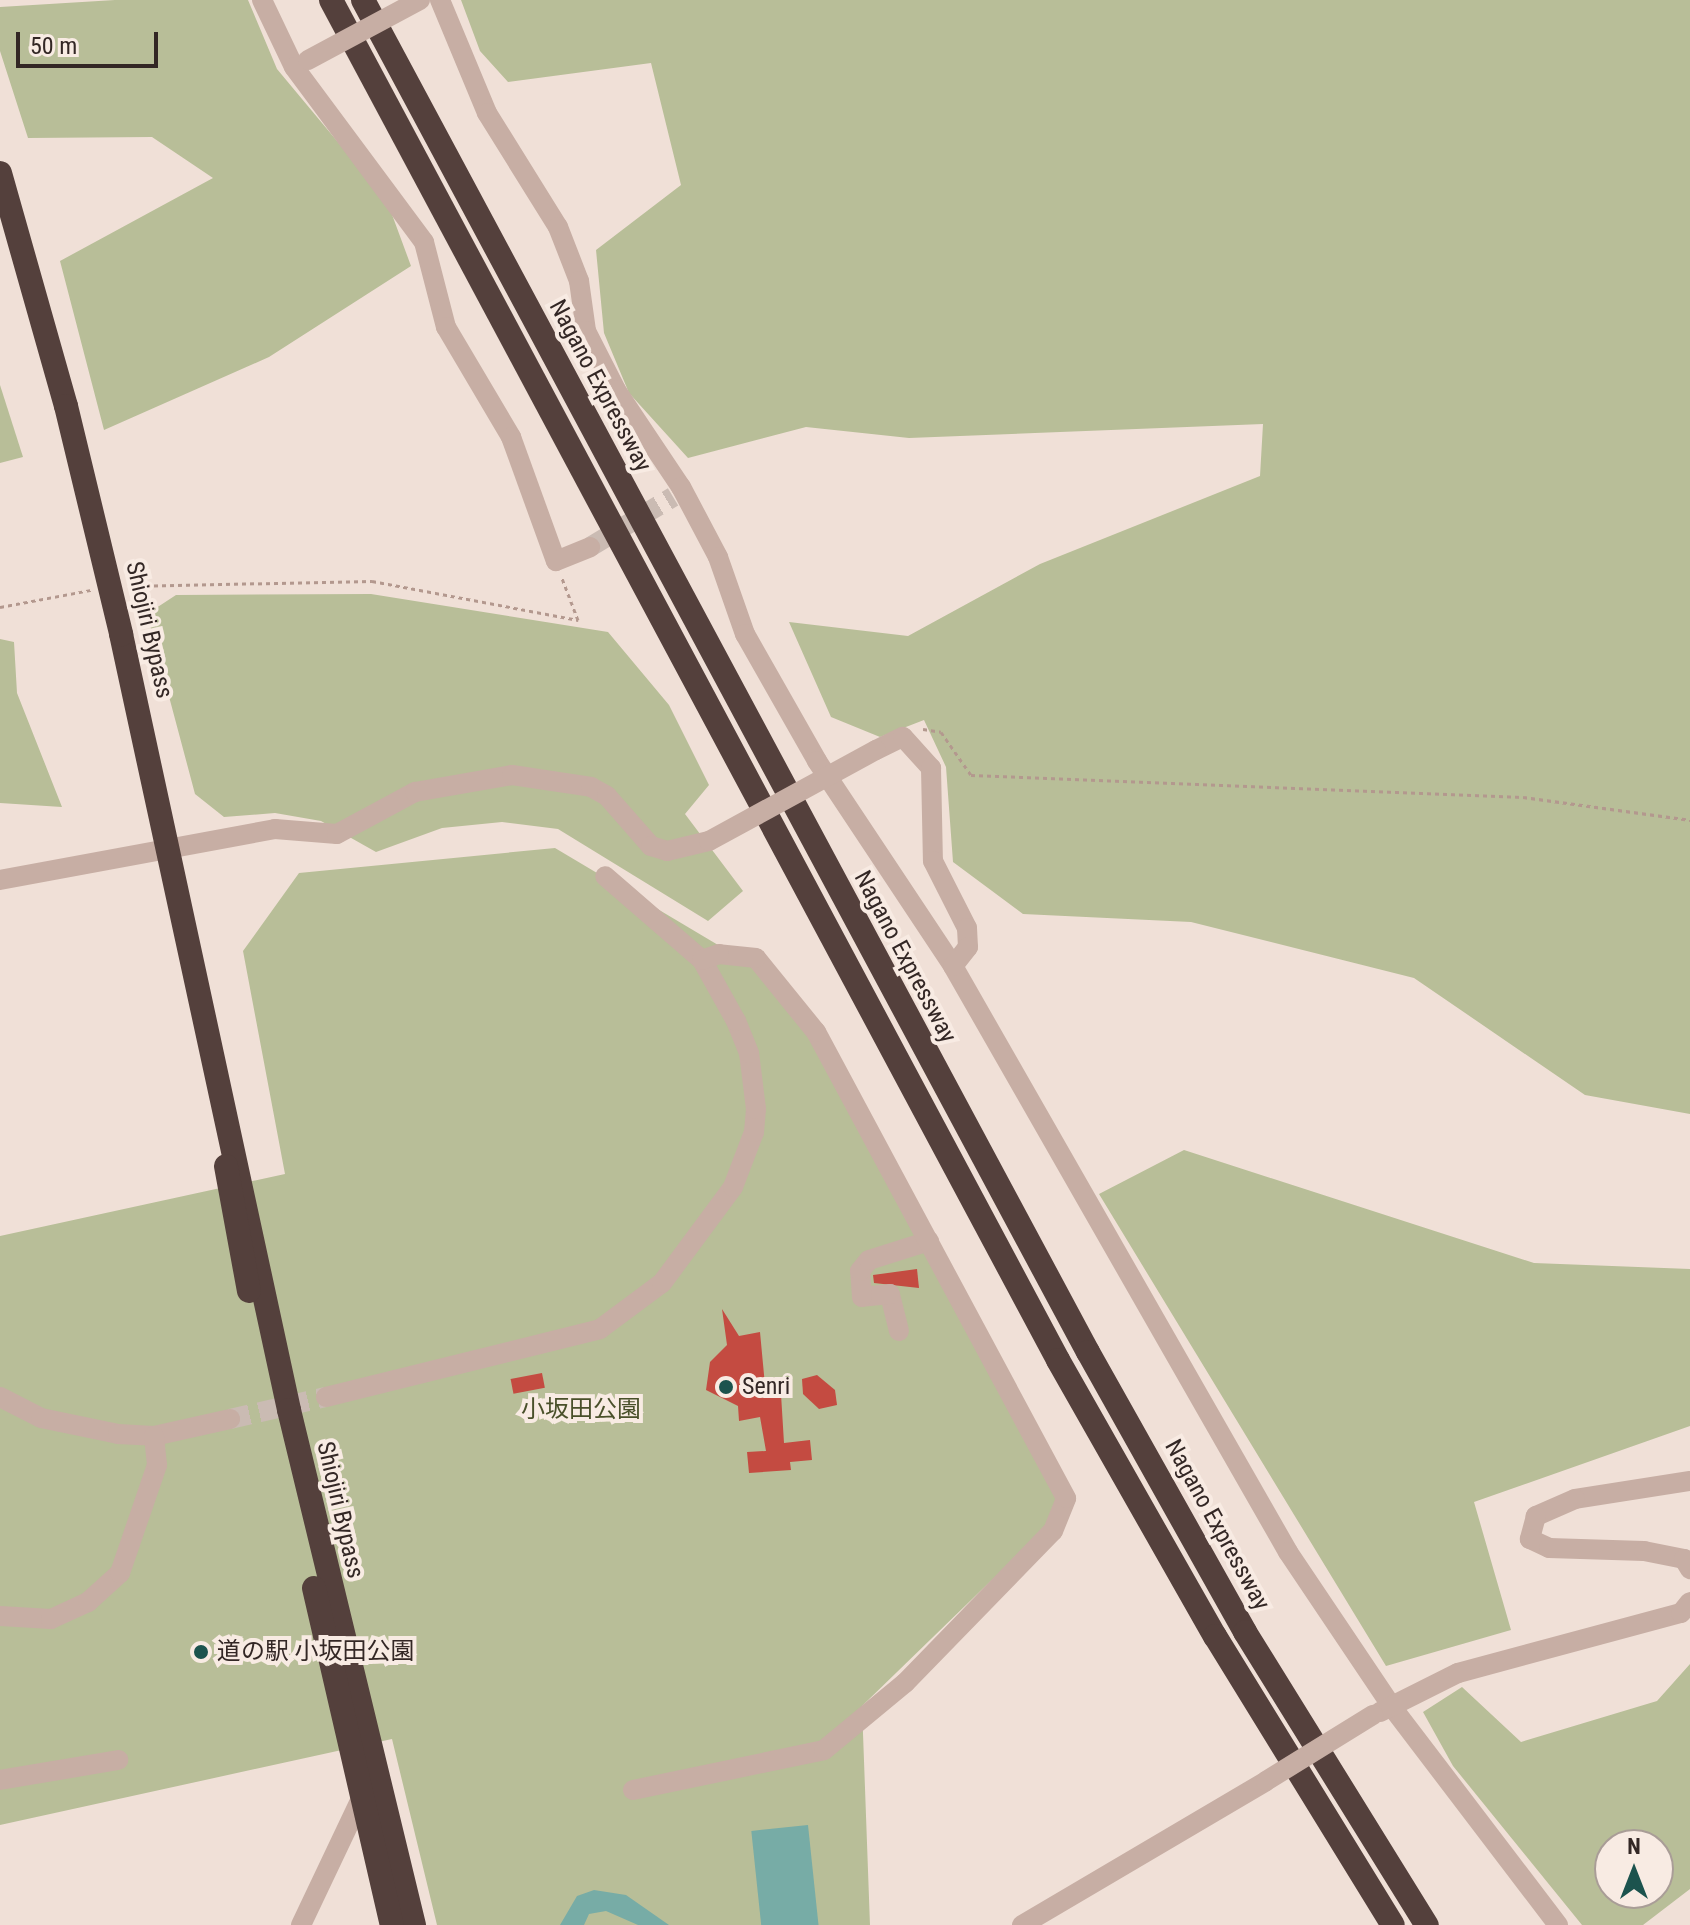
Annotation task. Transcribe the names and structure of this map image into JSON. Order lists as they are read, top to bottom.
{
  "streets": {
    "highway": ["Nagano Expressway", "Shiojiri Bypass"]
  },
  "parks": ["小坂田公園"],
  "places": ["Senri", "道の駅 小坂田公園"],
  "scale_bar": "50 m",
  "north": "top"
}
